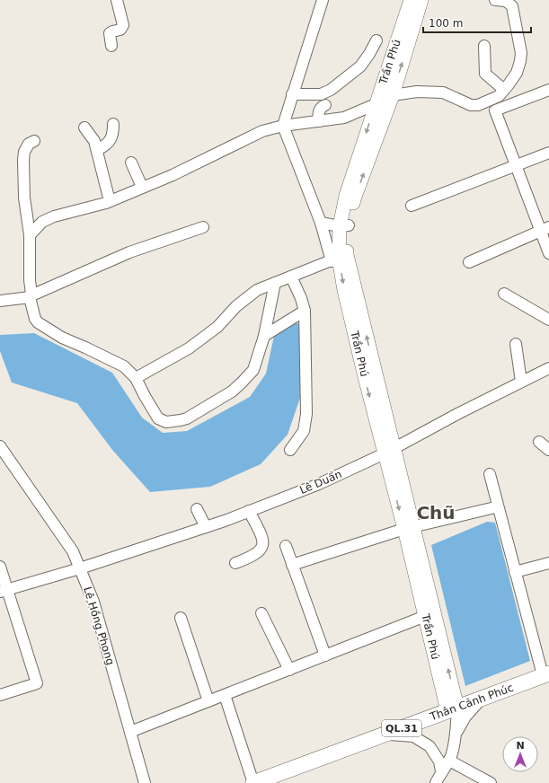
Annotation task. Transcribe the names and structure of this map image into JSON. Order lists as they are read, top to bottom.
{
  "streets": {
    "highway": ["Thân Cảnh Phúc", "QL.31"],
    "main road": ["Trần Phú"],
    "street": ["Lê Duẩn", "Lê Hồng Phong"]
  },
  "crossings": [
    ["Trần Phú", "Lê Duẩn"],
    ["Trần Phú", "Thân Cảnh Phúc"],
    ["Lê Duẩn", "Lê Hồng Phong"]
  ],
  "districts": ["Chũ"],
  "scale_bar": "100 m",
  "north": "top"
}
